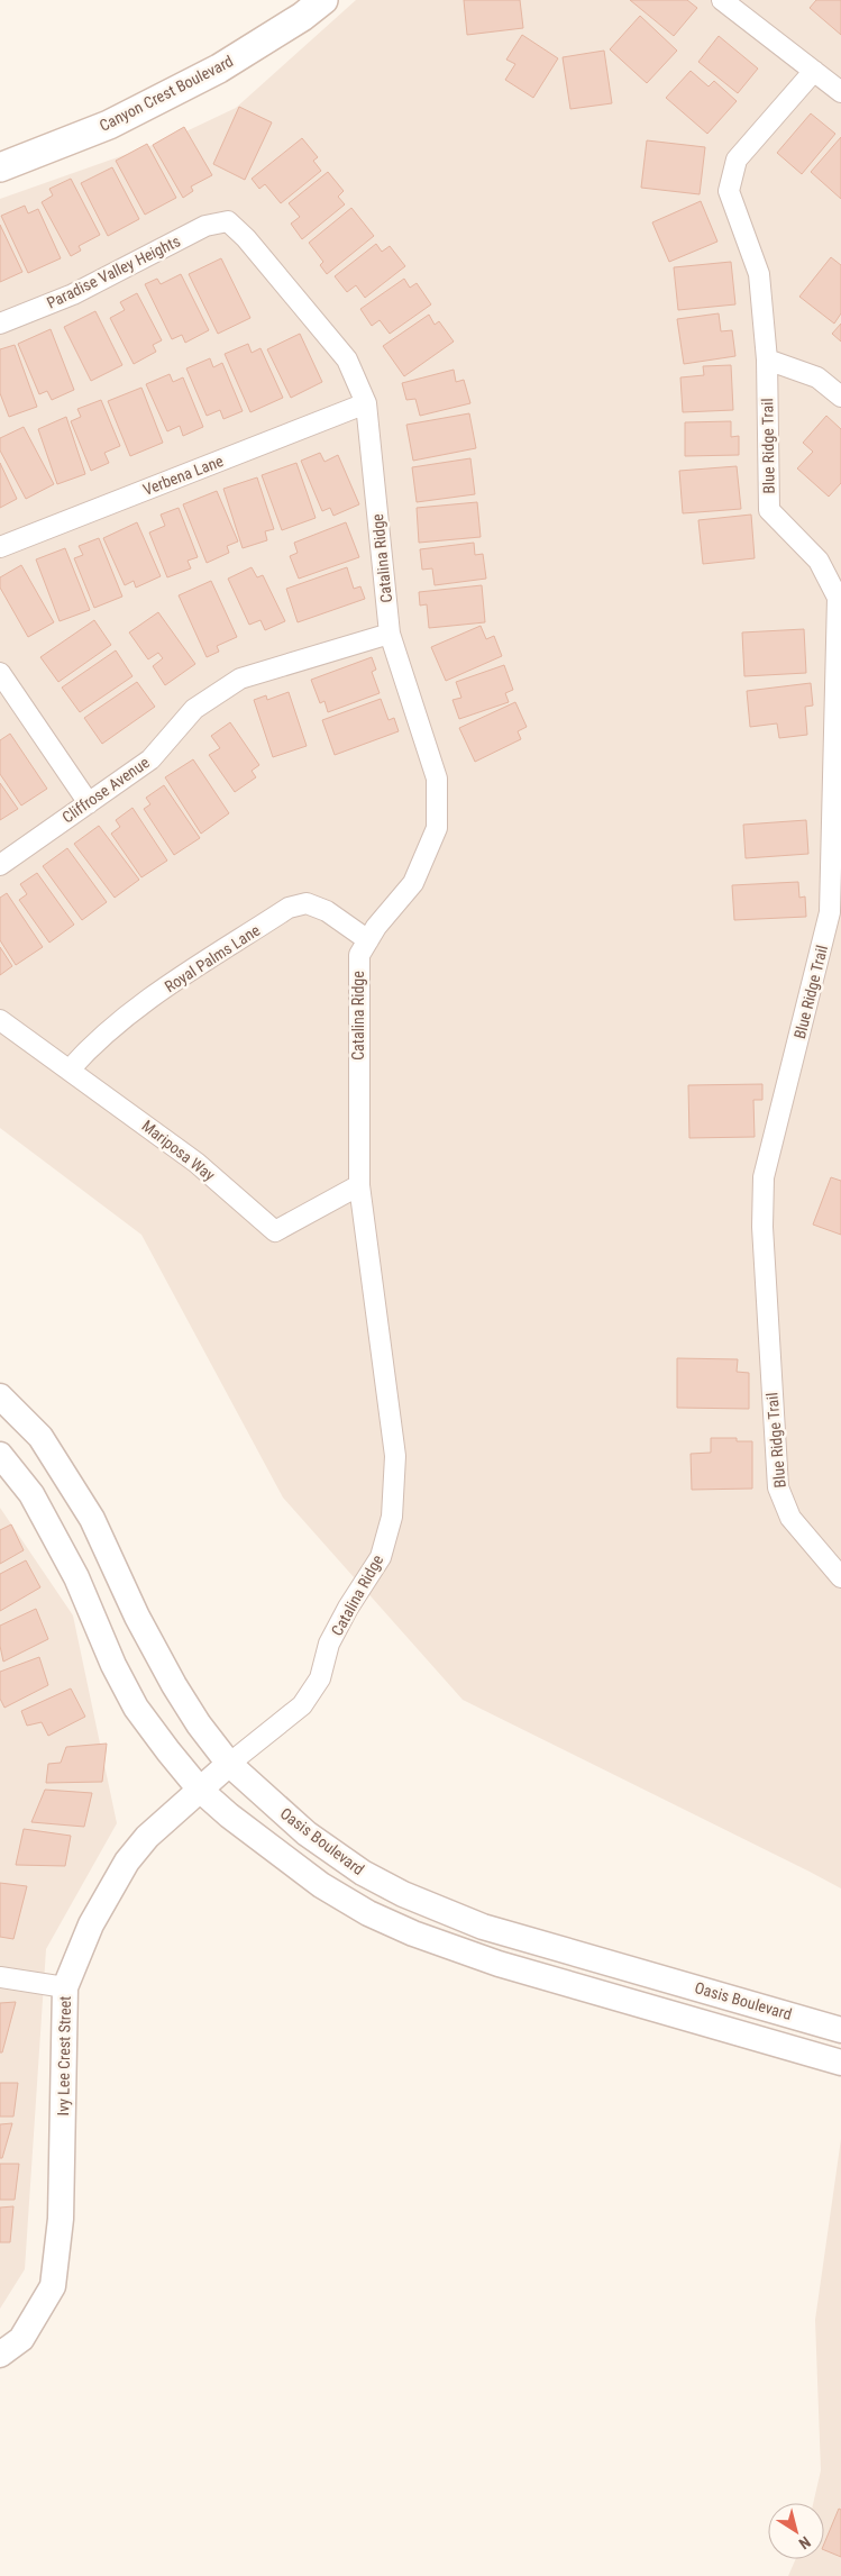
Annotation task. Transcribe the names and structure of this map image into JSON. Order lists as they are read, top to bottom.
{
  "streets": {
    "main road": ["Canyon Crest Boulevard"],
    "street": [
      "Paradise Valley Heights",
      "Blue Ridge Trail",
      "Verbena Lane",
      "Catalina Ridge",
      "Cliffrose Avenue",
      "Royal Palms Lane",
      "Mariposa Way",
      "Oasis Boulevard",
      "Ivy Lee Crest Street"
    ]
  },
  "crossings": [
    ["Paradise Valley Heights", "Catalina Ridge"],
    ["Verbena Lane", "Catalina Ridge"],
    ["Catalina Ridge", "Cliffrose Avenue"],
    ["Catalina Ridge", "Royal Palms Lane"],
    ["Catalina Ridge", "Mariposa Way"],
    ["Catalina Ridge", "Oasis Boulevard"],
    ["Catalina Ridge", "Ivy Lee Crest Street"],
    ["Royal Palms Lane", "Mariposa Way"],
    ["Oasis Boulevard", "Ivy Lee Crest Street"]
  ],
  "north": "bottom right"
}
